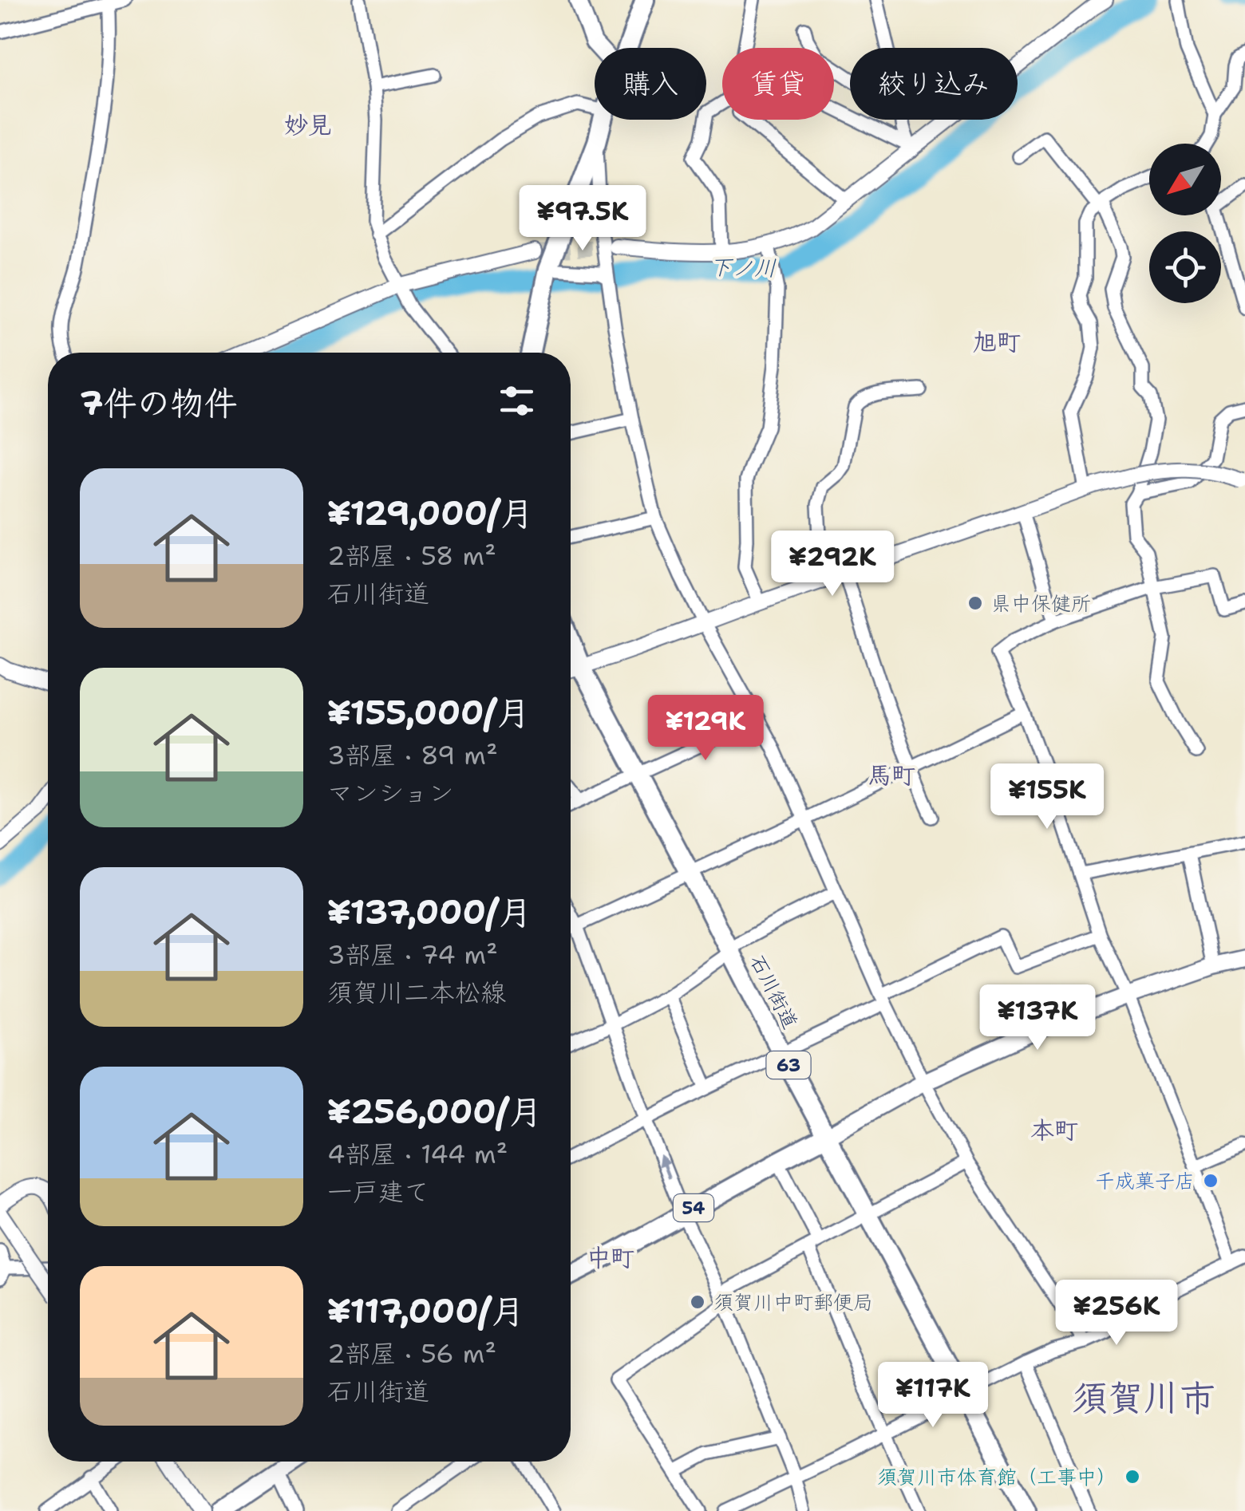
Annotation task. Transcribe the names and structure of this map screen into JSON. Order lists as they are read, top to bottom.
{
  "streets": {
    "main road": ["石川街道", "63", "54"]
  },
  "crossings": [
    ["石川街道", "54"]
  ],
  "districts": [
    "妙見",
    "旭町",
    "馬町",
    "本町",
    "中町",
    "須賀川市"
  ],
  "water": ["下ノ川"],
  "places": [
    "県中保健所",
    "千成菓子店",
    "須賀川中町郵便局",
    "須賀川市体育館（工事中）"
  ],
  "north": "bottom left",
  "page": {
    "chip": ["購入", "賃貸", "絞り込み"],
    "price": [
      "¥97.5K",
      "¥292K",
      "¥129K",
      "¥155K",
      "¥137K",
      "¥256K",
      "¥117K"
    ],
    "heading": "7件の物件",
    "list": [
      {
        "name": "¥129,000/月",
        "note": "2部屋 · 58 m² · 石川街道"
      },
      {
        "name": "¥155,000/月",
        "note": "3部屋 · 89 m² · マンション"
      },
      {
        "name": "¥137,000/月",
        "note": "3部屋 · 74 m² · 須賀川二本松線"
      },
      {
        "name": "¥256,000/月",
        "note": "4部屋 · 144 m² · 一戸建て"
      },
      {
        "name": "¥117,000/月",
        "note": "2部屋 · 56 m² · 石川街道"
      }
    ]
  }
}
